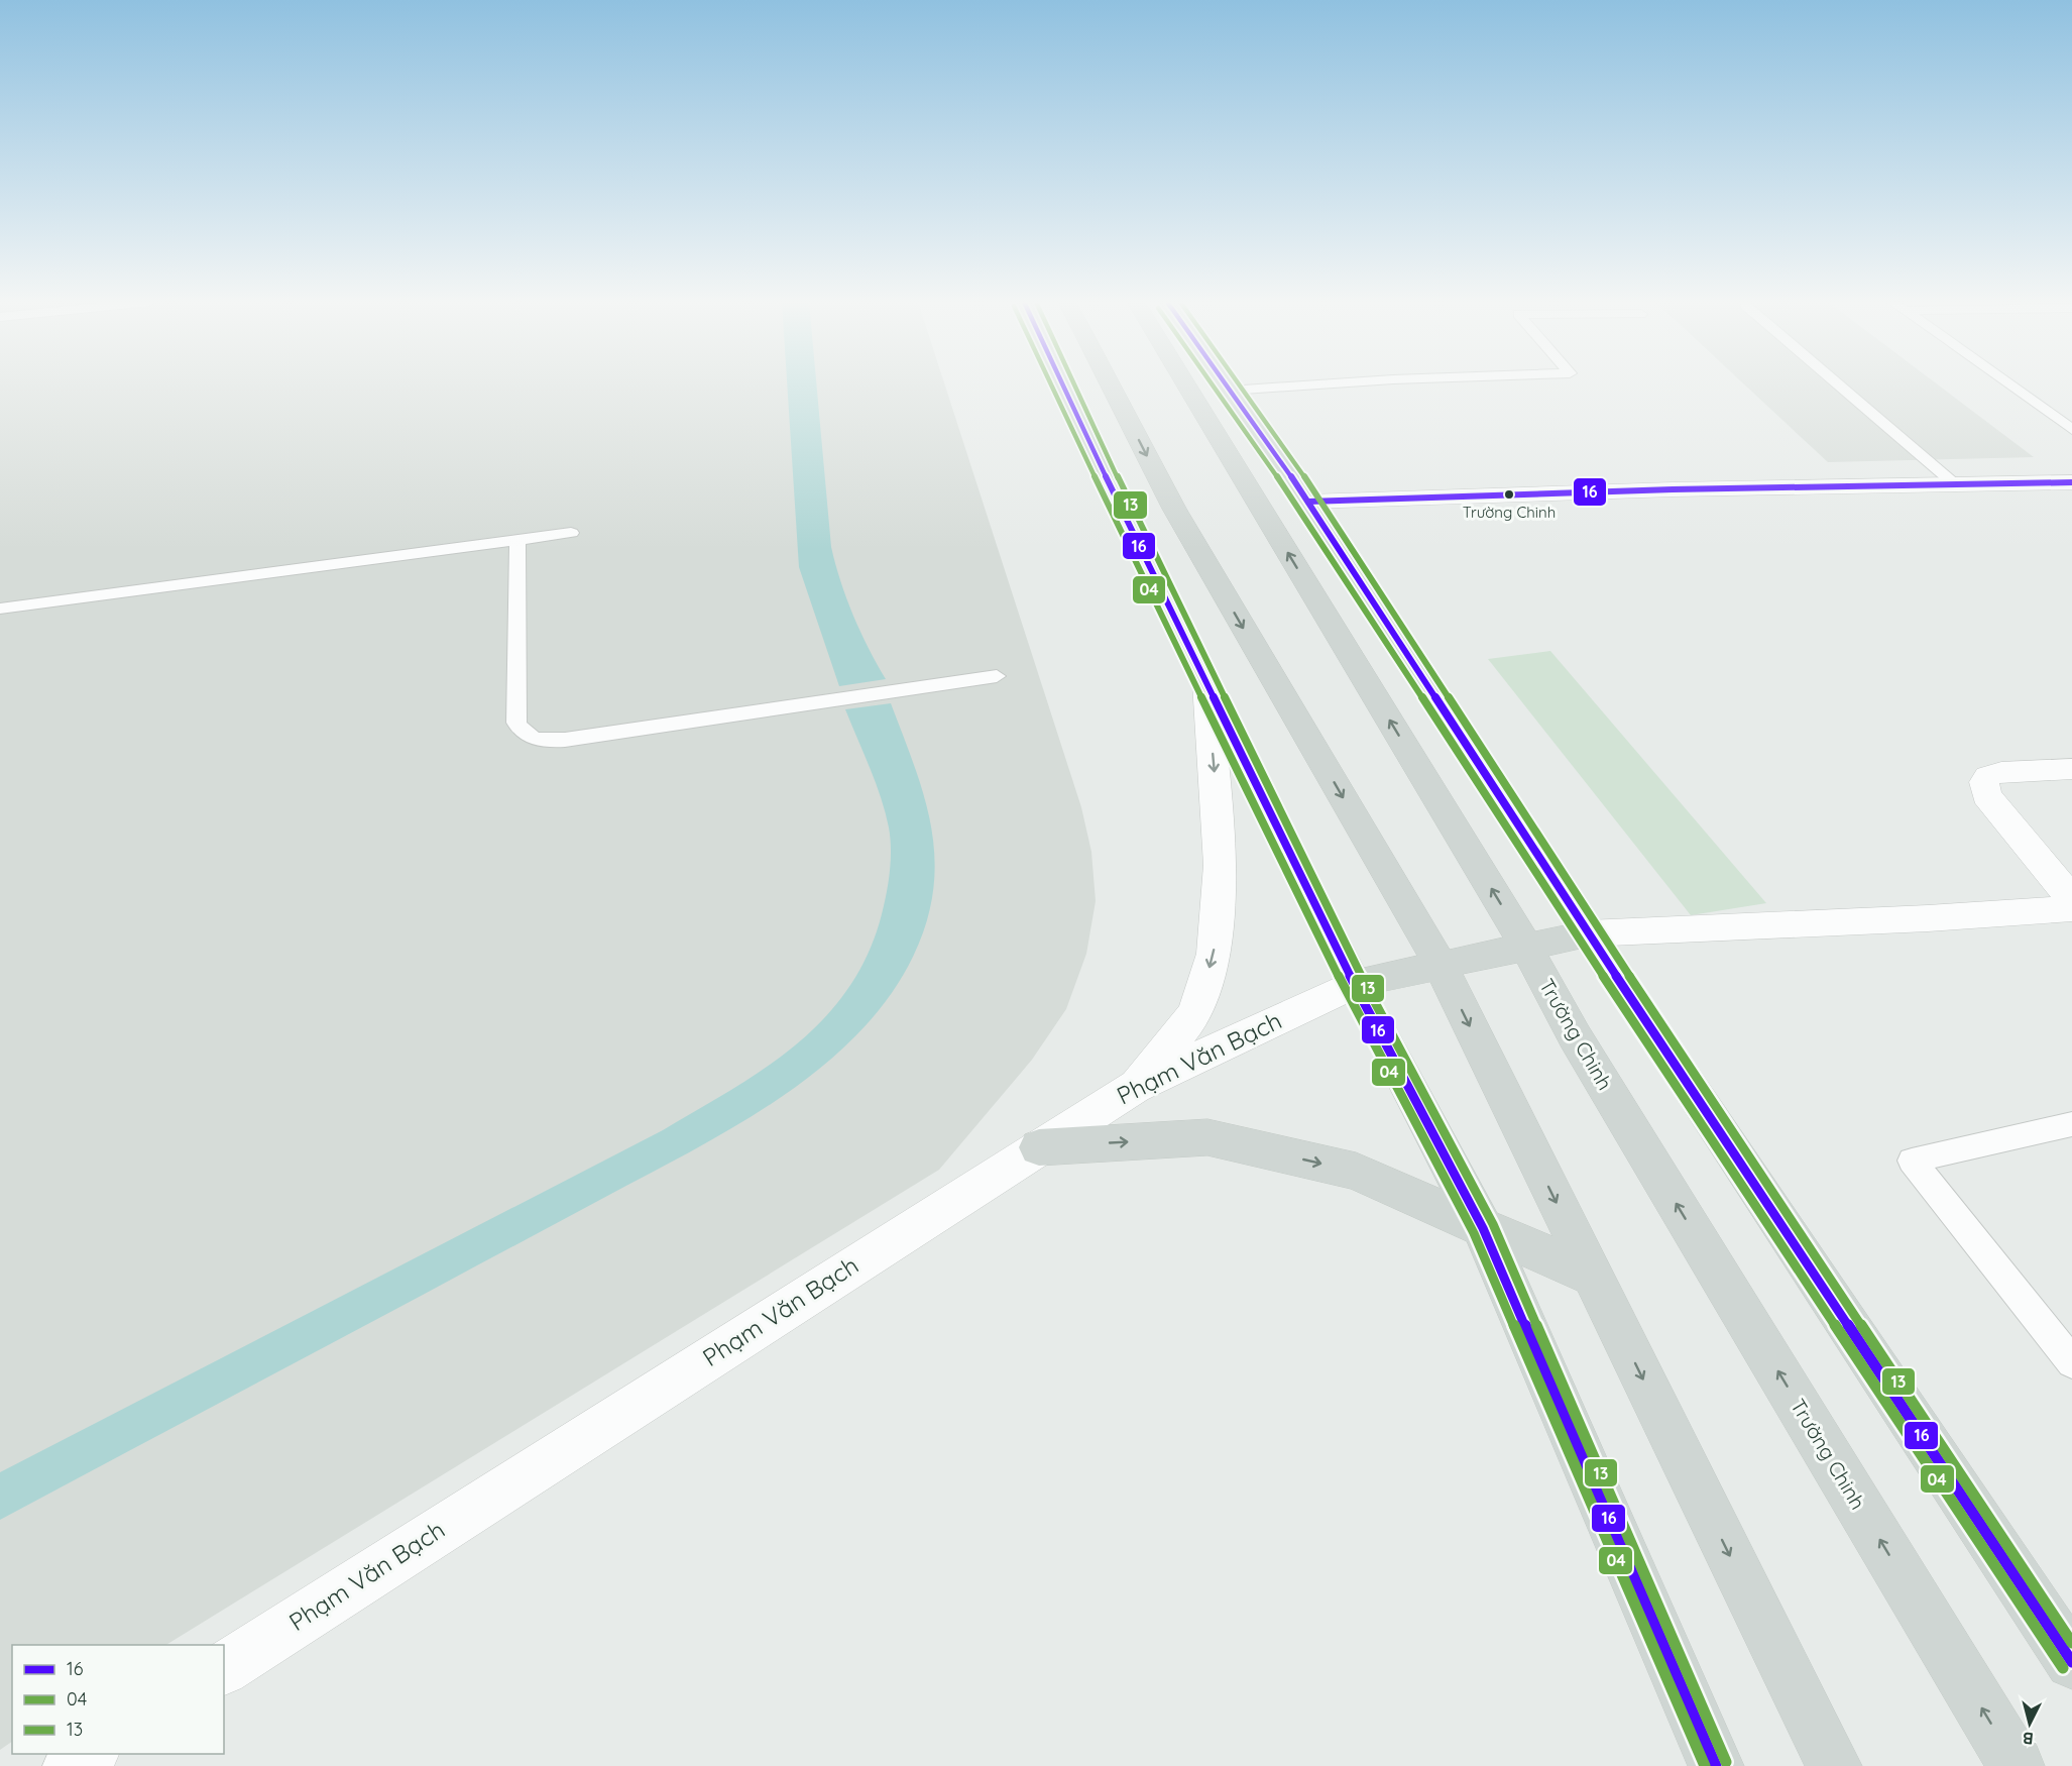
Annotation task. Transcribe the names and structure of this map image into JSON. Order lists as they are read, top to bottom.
{
  "streets": {
    "main road": ["Trường Chinh"],
    "street": ["Phạm Văn Bạch"]
  },
  "places": ["Trường Chinh"],
  "lines": ["transit line 16", "transit line 04", "transit line 13"],
  "legend": ["16", "04", "13"],
  "north": "bottom"
}
